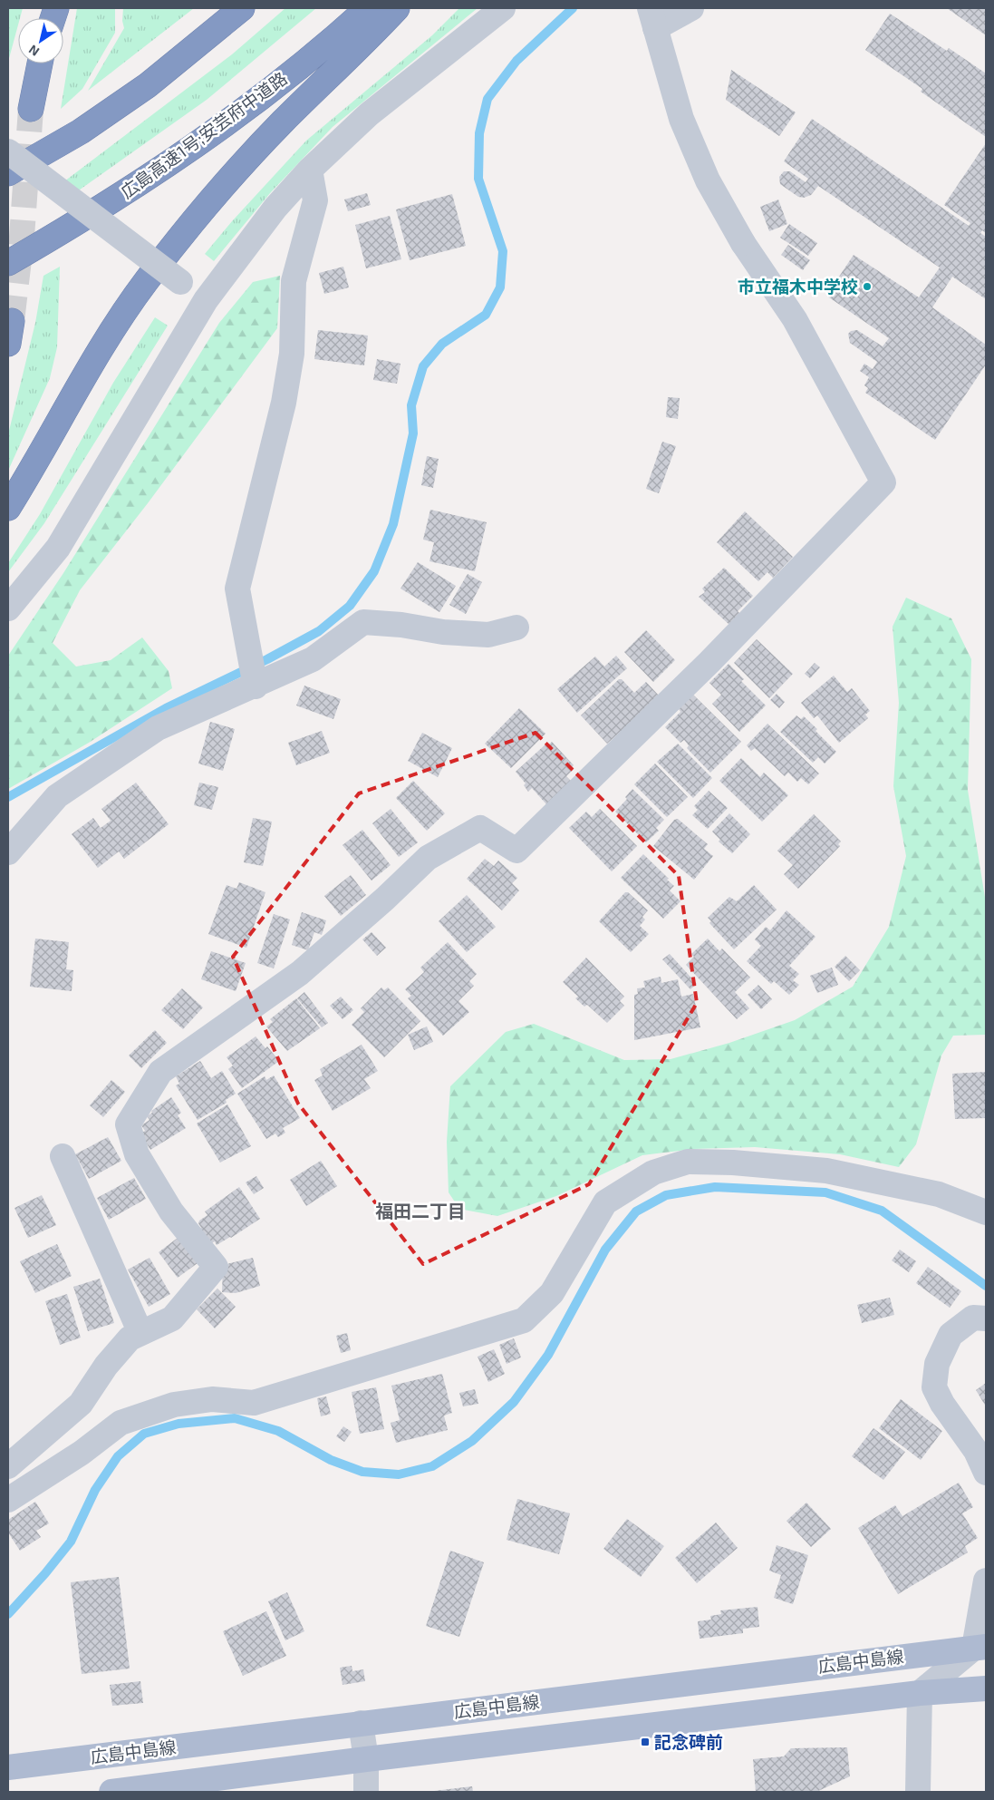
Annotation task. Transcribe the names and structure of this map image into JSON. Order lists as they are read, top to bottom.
{
  "streets": {
    "highway": ["広島高速1号;安芸府中道路"],
    "main road": ["広島中島線"]
  },
  "districts": ["福田二丁目"],
  "places": {
    "other": ["市立福木中学校"],
    "transit": ["記念碑前"]
  },
  "north": "bottom left"
}
